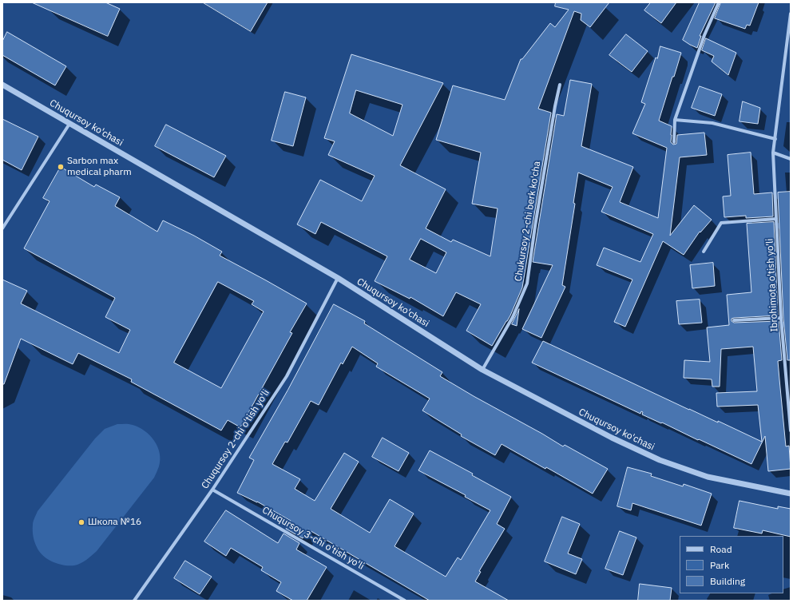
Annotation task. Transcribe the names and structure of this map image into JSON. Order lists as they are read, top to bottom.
{
  "streets": {
    "street": [
      "Chuqursoy ko'chasi",
      "Chukursoy 2-chi berk ko'cha",
      "Ibrohimota o'tish yo'li",
      "Chuqursoy 2-chi o'tish yo'li",
      "Chuqursoy 3-chi o'tish yo'li"
    ]
  },
  "crossings": [
    ["Chuqursoy ko'chasi", "Chukursoy 2-chi berk ko'cha"],
    ["Chuqursoy ko'chasi", "Chuqursoy 2-chi o'tish yo'li"],
    ["Chuqursoy 2-chi o'tish yo'li", "Chuqursoy 3-chi o'tish yo'li"]
  ],
  "places": ["Sarbon max medical pharm", "Школа №16"],
  "legend": ["Road", "Park", "Building"]
}
